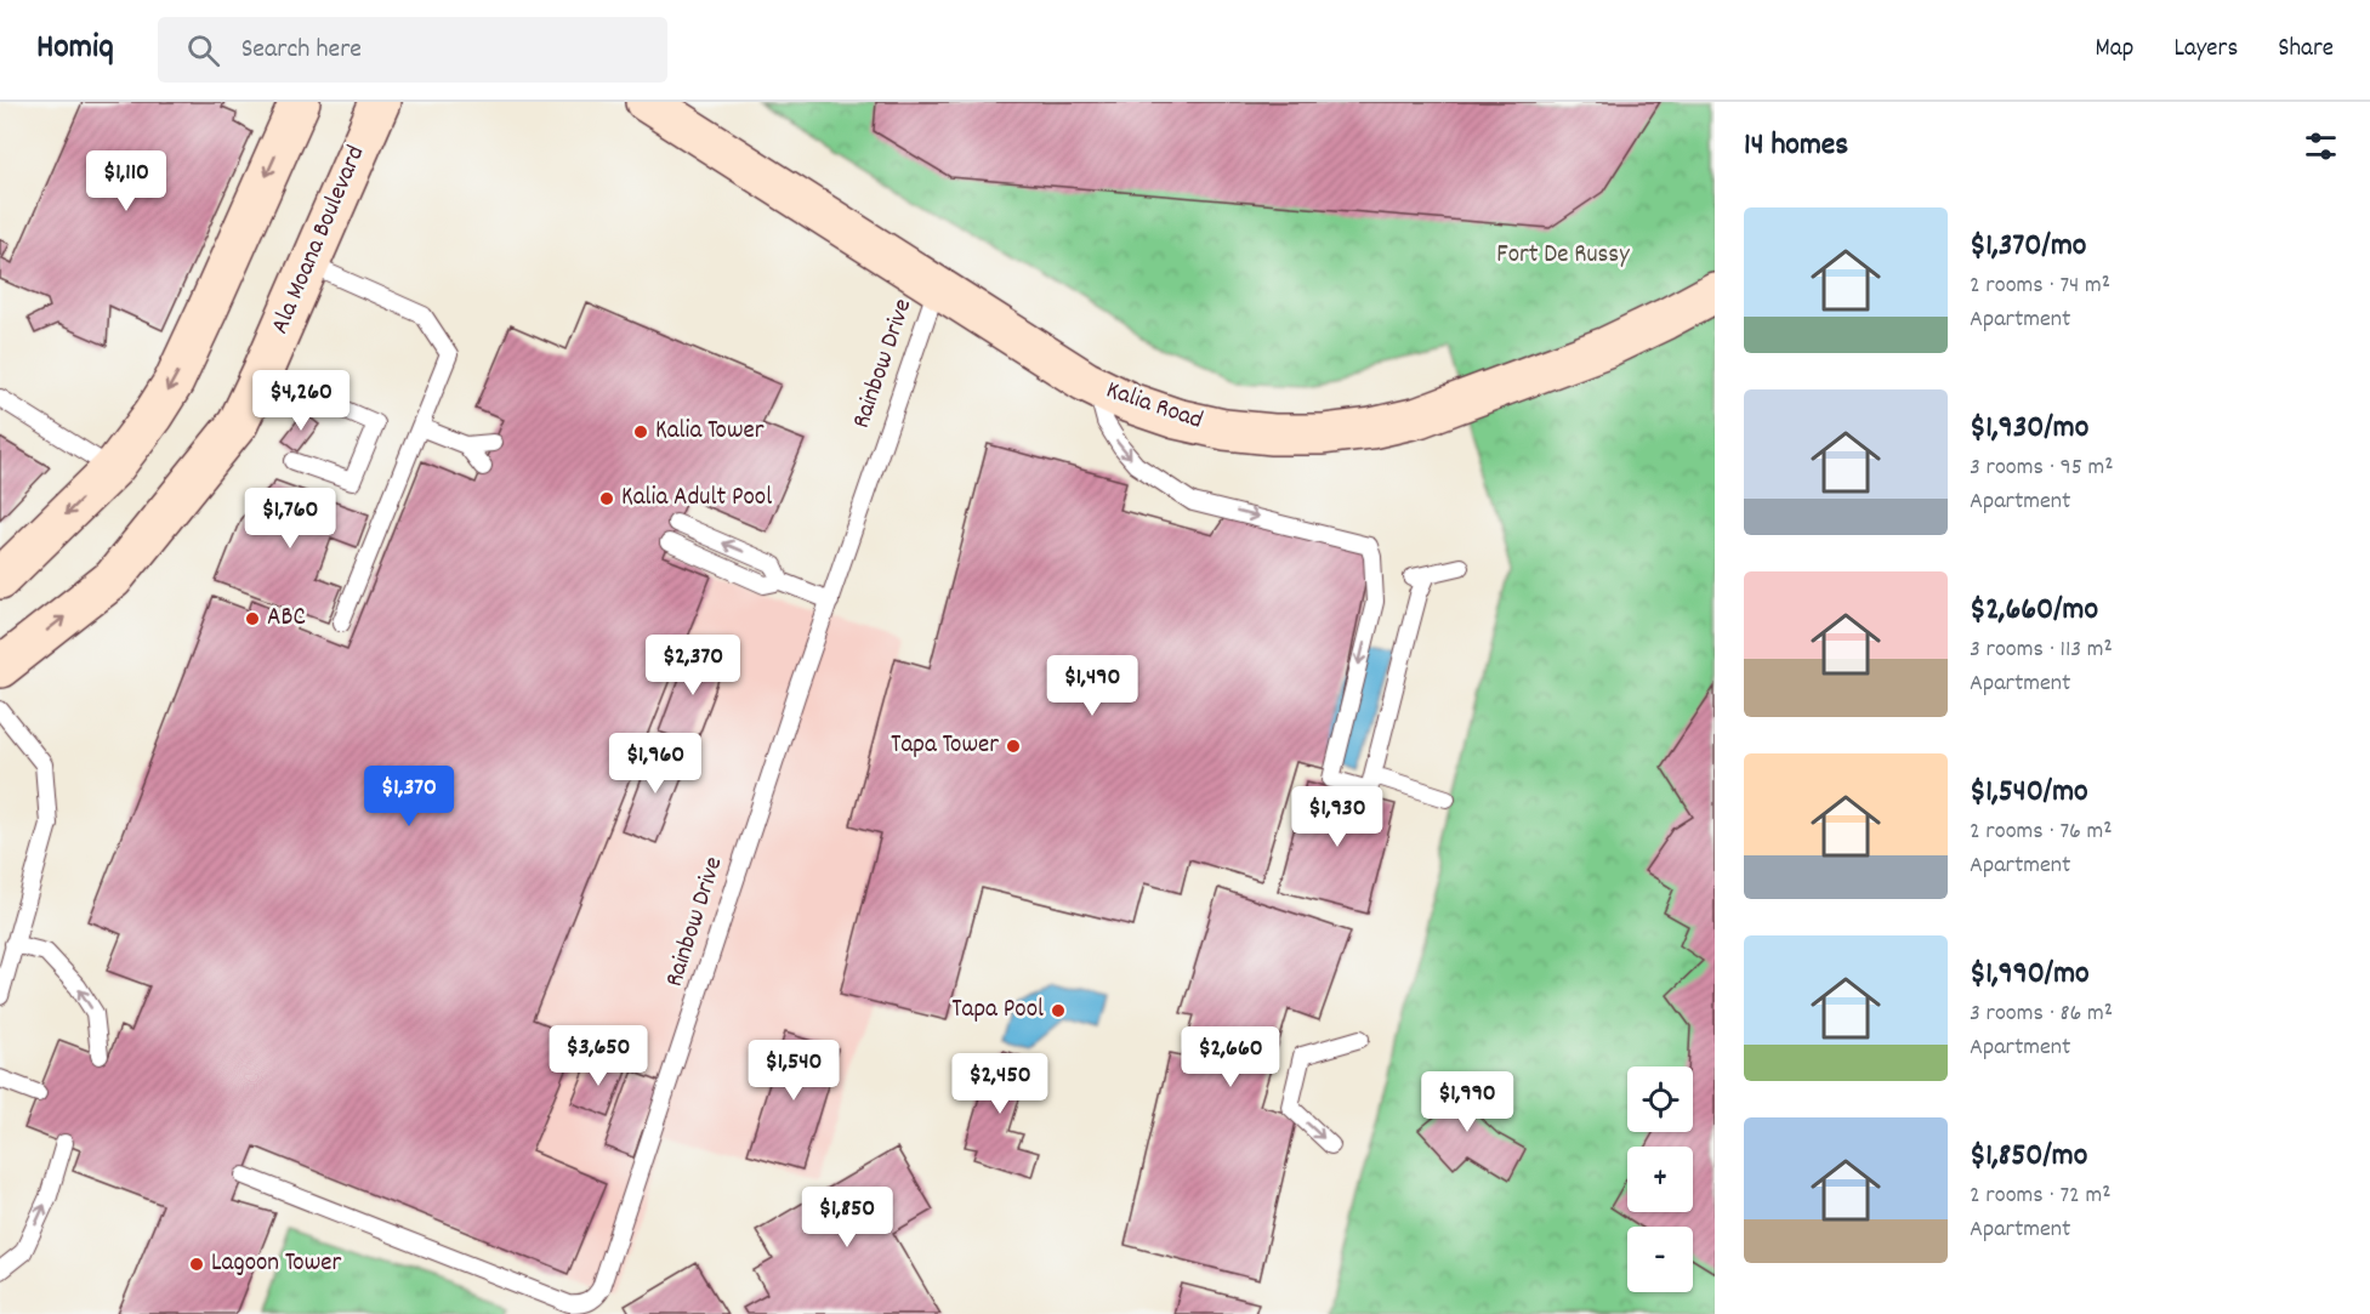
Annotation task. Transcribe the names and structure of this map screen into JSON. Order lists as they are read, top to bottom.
{
  "streets": {
    "main road": ["Ala Moana Boulevard", "Kalia Road"],
    "lane": ["Rainbow Drive"]
  },
  "crossings": [
    ["Rainbow Drive", "Kalia Road"]
  ],
  "parks": ["Fort De Russy"],
  "places": [
    "Kalia Tower",
    "Kalia Adult Pool",
    "ABC",
    "Tapa Tower",
    "Tapa Pool",
    "Lagoon Tower"
  ],
  "page": {
    "header": "Homiq",
    "search": "Search here",
    "nav": ["Map", "Layers", "Share"],
    "heading": "14 homes",
    "price": [
      "$1,110",
      "$4,260",
      "$1,760",
      "$2,370",
      "$1,490",
      "$1,960",
      "$1,370",
      "$1,930",
      "$3,650",
      "$2,660",
      "$1,540",
      "$2,450",
      "$1,990",
      "$1,850"
    ],
    "list": [
      {
        "name": "$1,370/mo",
        "note": "2 rooms · 74 m² · Apartment"
      },
      {
        "name": "$1,930/mo",
        "note": "3 rooms · 95 m² · Apartment"
      },
      {
        "name": "$2,660/mo",
        "note": "3 rooms · 113 m² · Apartment"
      },
      {
        "name": "$1,540/mo",
        "note": "2 rooms · 76 m² · Apartment"
      },
      {
        "name": "$1,990/mo",
        "note": "3 rooms · 86 m² · Apartment"
      },
      {
        "name": "$1,850/mo",
        "note": "2 rooms · 72 m² · Apartment"
      }
    ],
    "map_buttons": ["+", "−"]
  }
}
